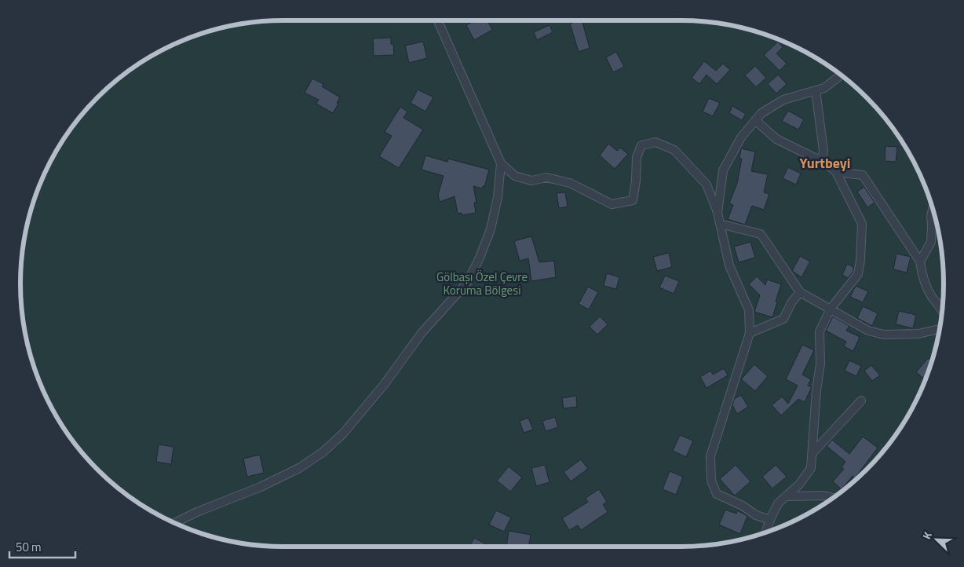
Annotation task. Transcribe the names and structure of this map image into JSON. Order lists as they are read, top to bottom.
{
  "districts": ["Yurtbeyi"],
  "parks": ["Gölbaşı Özel Çevre Koruma Bölgesi"],
  "scale_bar": "50 m",
  "north": "top left"
}
